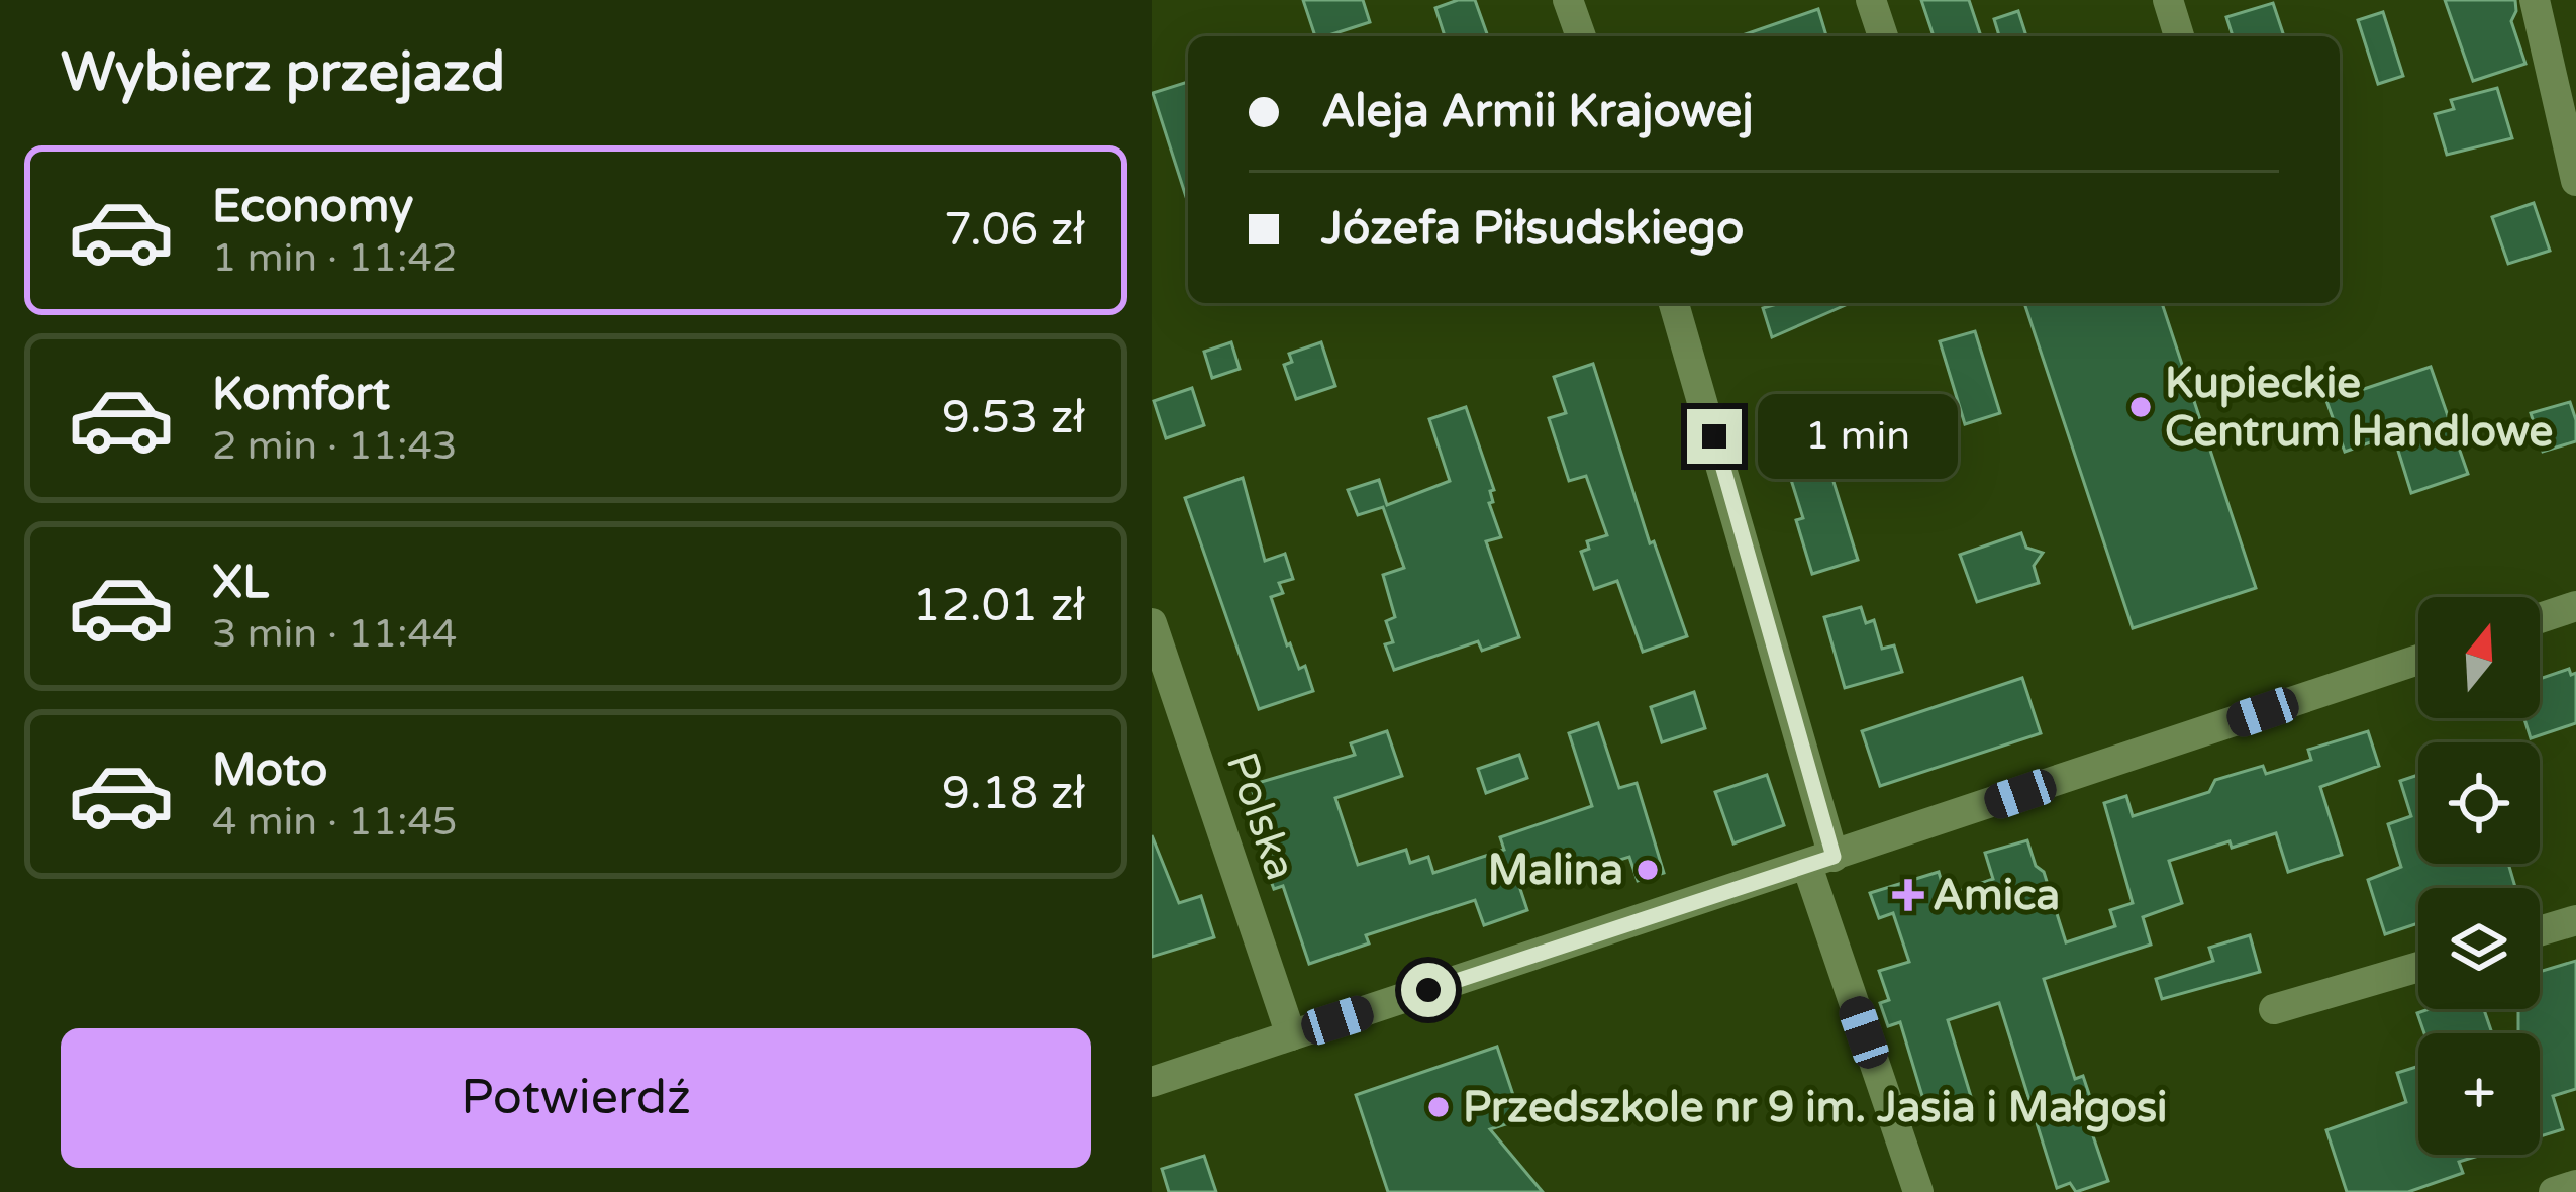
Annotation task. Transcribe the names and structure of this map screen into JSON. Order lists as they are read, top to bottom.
{
  "streets": {
    "street": ["Polska"]
  },
  "places": {
    "other": ["Kupieckie Centrum Handlowe", "Malina", "Przedszkole nr 9 im. Jasia i Małgosi"],
    "health": ["Amica"]
  },
  "north": "top",
  "page": {
    "heading": "Wybierz przejazd",
    "banner": ["Aleja Armii Krajowej", "Józefa Piłsudskiego"],
    "list": [
      {
        "name": "Economy",
        "note": "1 min · 11:42",
        "value": "7.06 zł"
      },
      {
        "name": "Komfort",
        "note": "2 min · 11:43",
        "value": "9.53 zł"
      },
      {
        "name": "XL",
        "note": "3 min · 11:44",
        "value": "12.01 zł"
      },
      {
        "name": "Moto",
        "note": "4 min · 11:45",
        "value": "9.18 zł"
      }
    ],
    "bubble": "1 min",
    "map_buttons": "+",
    "buttons": "Potwierdź"
  }
}
